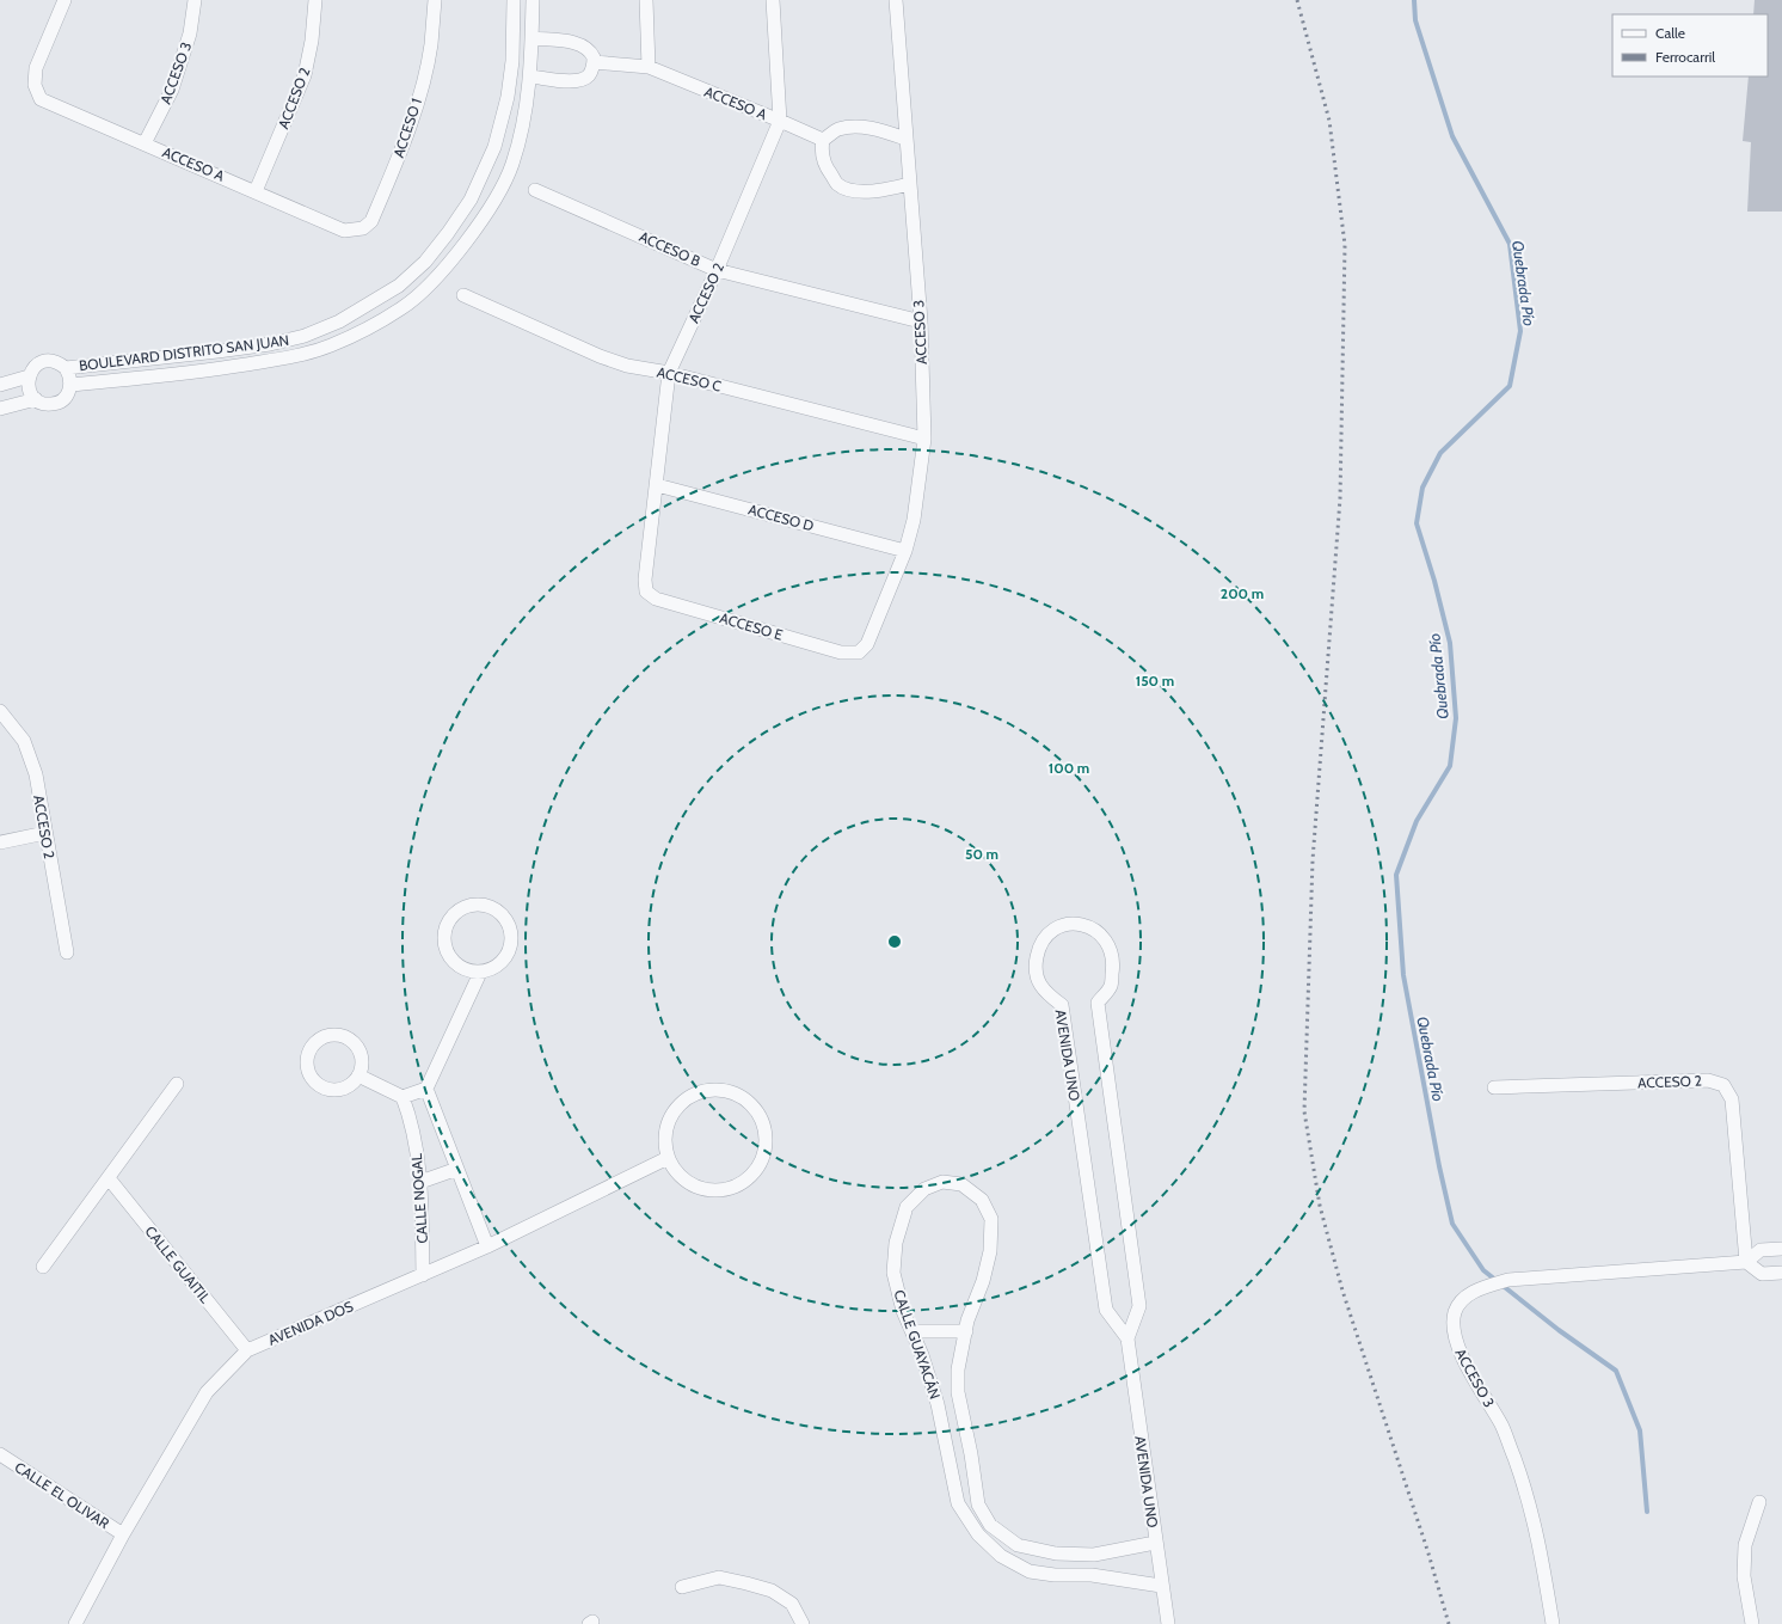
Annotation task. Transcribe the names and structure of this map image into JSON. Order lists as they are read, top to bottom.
{
  "streets": {
    "street": [
      "ACCESO 3",
      "ACCESO 2",
      "ACCESO A",
      "ACCESO 1",
      "ACCESO B",
      "BOULEVARD DISTRITO SAN JUAN",
      "ACCESO C",
      "ACCESO D",
      "ACCESO E",
      "AVENIDA UNO",
      "CALLE NOGAL",
      "CALLE GUAITIL",
      "AVENIDA DOS",
      "CALLE GUAYACÁN",
      "CALLE EL OLIVAR"
    ]
  },
  "crossings": [
    ["ACCESO 3", "ACCESO 2"],
    ["ACCESO 3", "ACCESO A"],
    ["ACCESO 3", "ACCESO B"],
    ["ACCESO 3", "ACCESO C"],
    ["ACCESO 3", "ACCESO D"],
    ["ACCESO 3", "ACCESO E"],
    ["ACCESO 2", "ACCESO A"],
    ["ACCESO 2", "ACCESO B"],
    ["ACCESO 2", "ACCESO C"],
    ["ACCESO 2", "ACCESO D"],
    ["ACCESO 2", "ACCESO E"],
    ["ACCESO A", "ACCESO 1"],
    ["AVENIDA UNO", "CALLE GUAYACÁN"],
    ["CALLE NOGAL", "AVENIDA DOS"],
    ["CALLE GUAITIL", "AVENIDA DOS"],
    ["AVENIDA DOS", "CALLE EL OLIVAR"]
  ],
  "water": ["Quebrada Pío"],
  "legend": ["Calle", "Ferrocarril"],
  "rings": [
    "200 m",
    "150 m",
    "100 m",
    "50 m"
  ]
}
